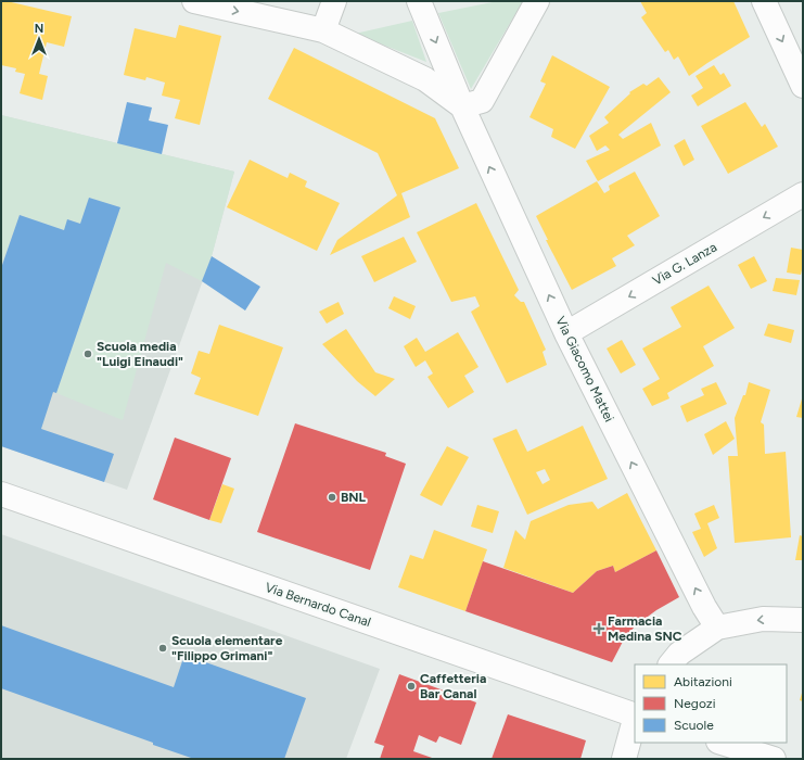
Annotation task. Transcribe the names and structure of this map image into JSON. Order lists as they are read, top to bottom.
{
  "streets": {
    "street": ["Via G. Lanza", "Via Giacomo Mattei", "Via Bernardo Canal"]
  },
  "crossings": [
    ["Via G. Lanza", "Via Giacomo Mattei"]
  ],
  "one_way": ["Via G. Lanza"],
  "places": {
    "other": [
      "Scuola media \"Luigi Einaudi\"",
      "BNL",
      "Scuola elementare \"Filippo Grimani\"",
      "Caffetteria Bar Canal"
    ],
    "health": ["Farmacia Medina SNC"]
  },
  "legend": ["Abitazioni", "Negozi", "Scuole"],
  "north": "top"
}
